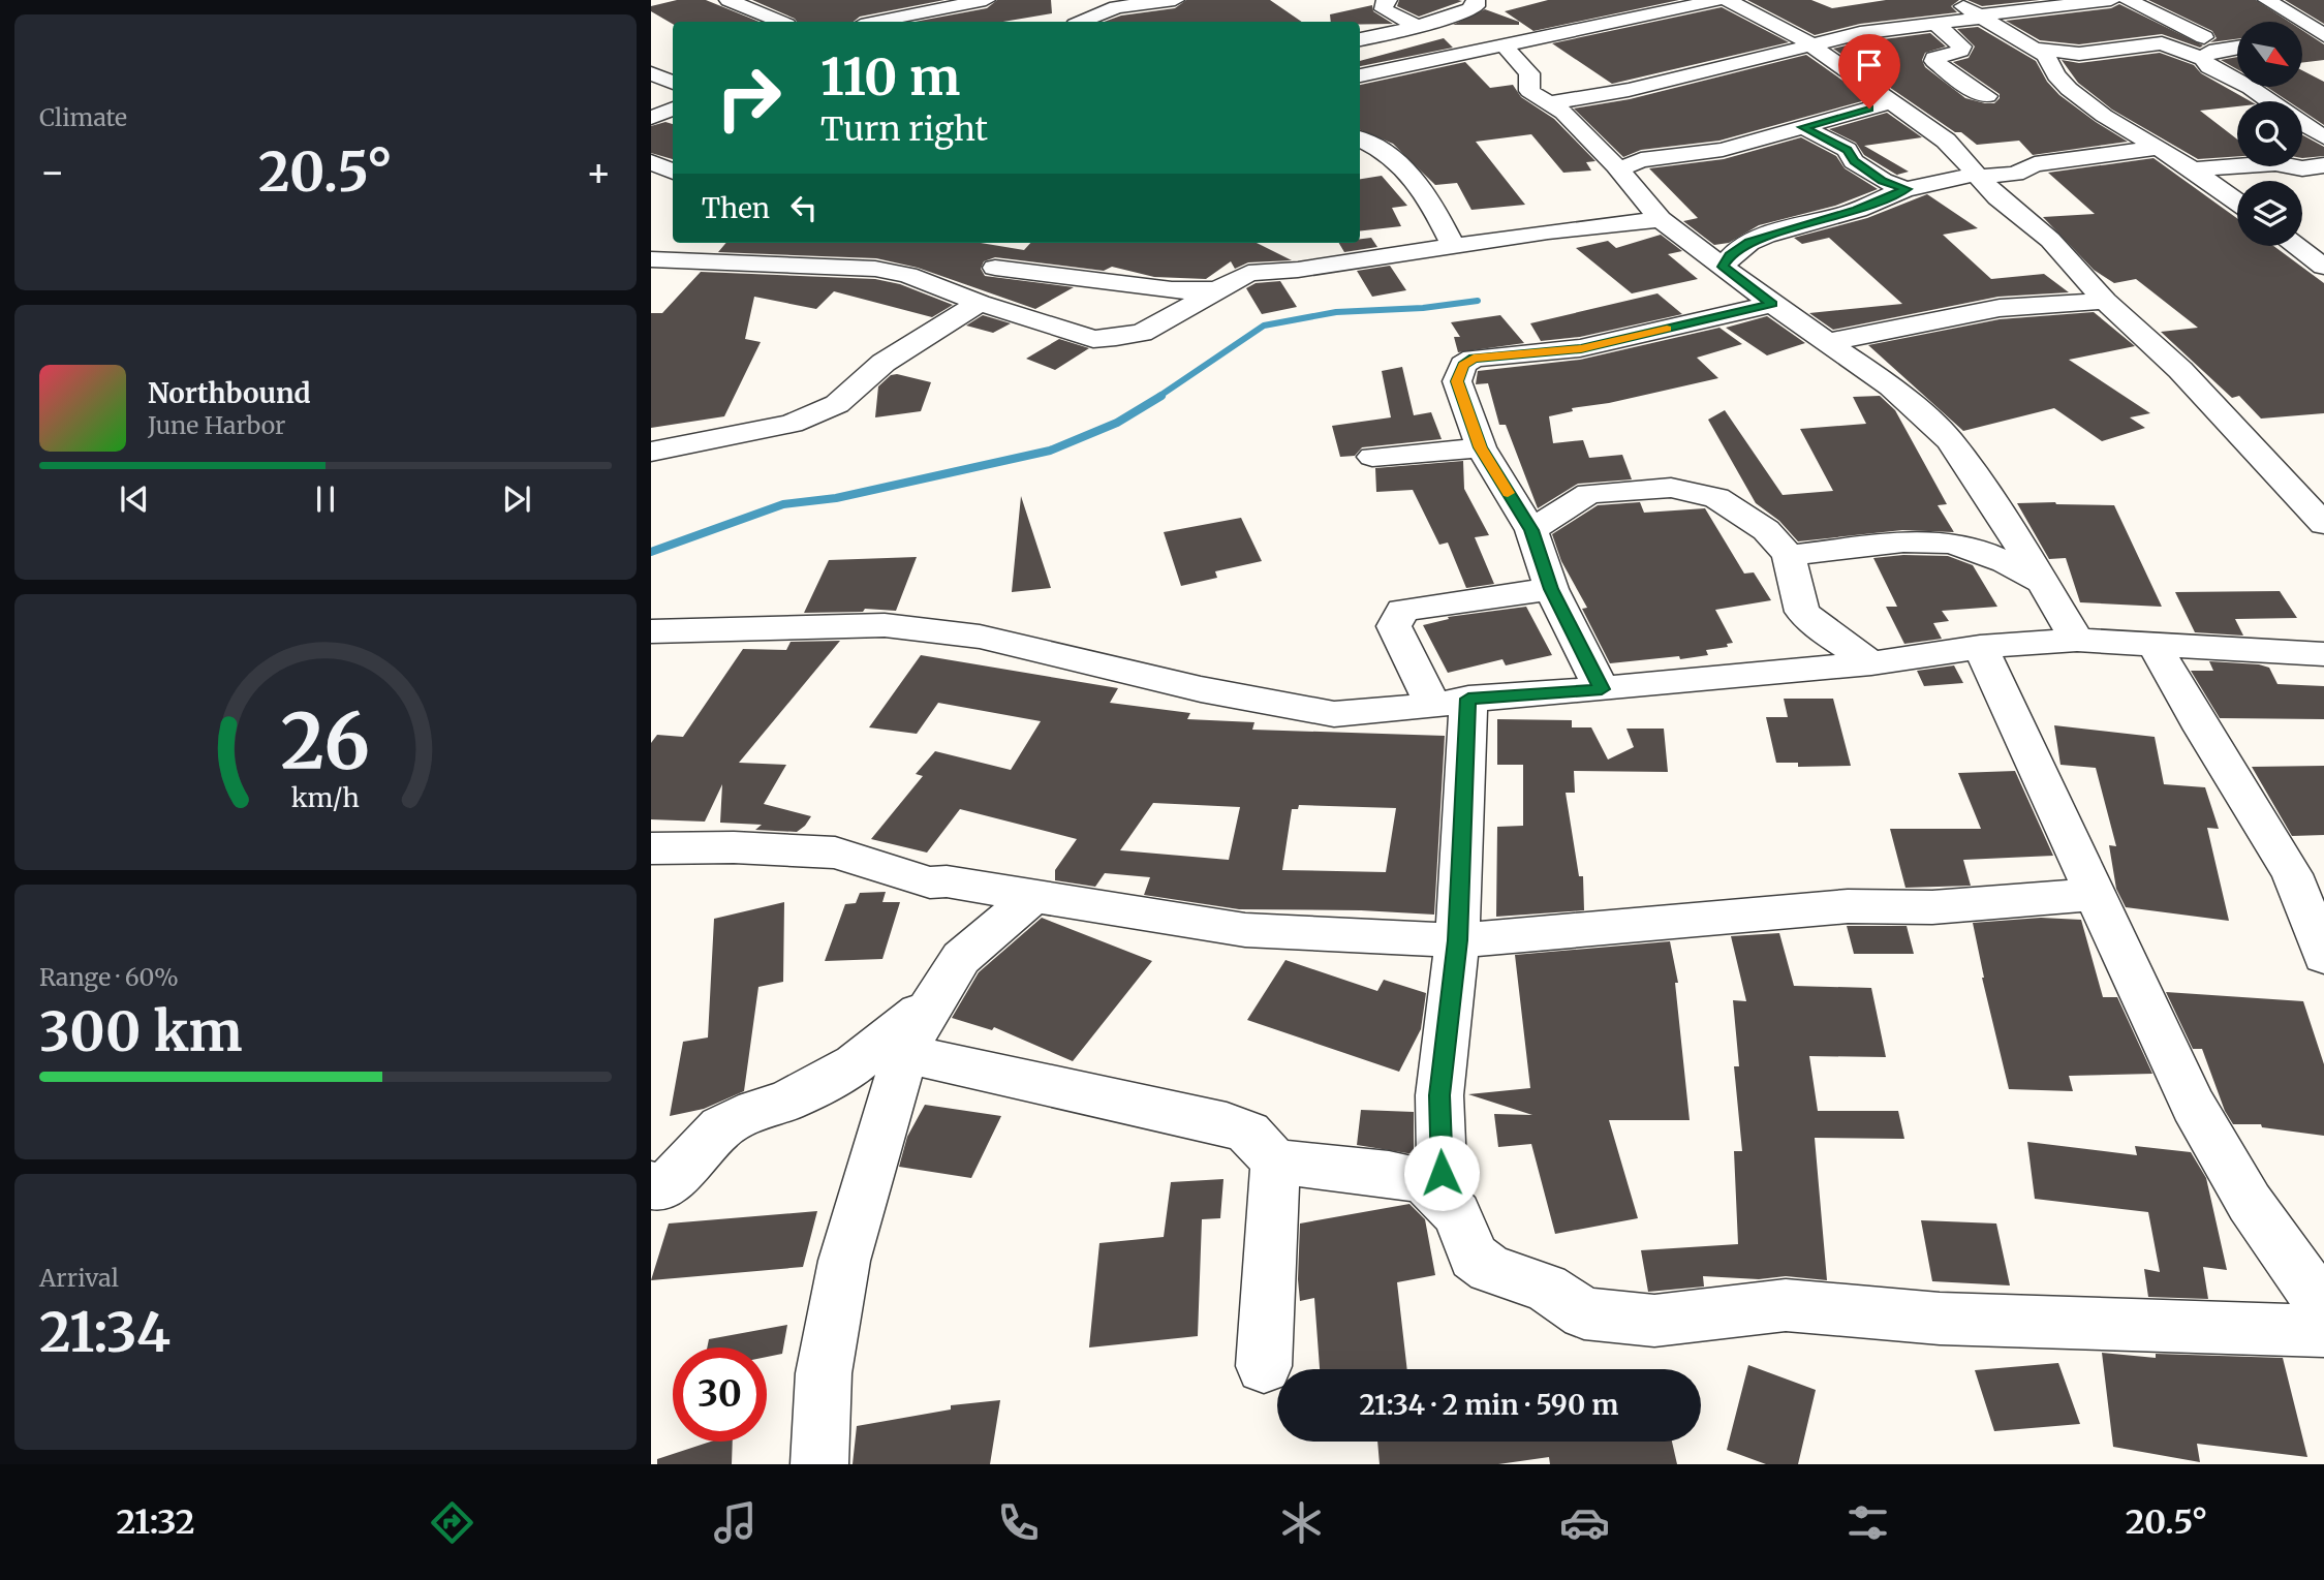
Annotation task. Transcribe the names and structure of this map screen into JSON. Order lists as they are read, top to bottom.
{
  "north": "bottom right",
  "page": {
    "tile": [
      "Climate",
      ["Range · 60%", "300 km"],
      ["Arrival", "21:34"]
    ],
    "turn": ["110 m", "Turn right"],
    "heat": ["−", "20.5°", "+"],
    "then": "Then",
    "song": ["Northbound", "June Harbor"],
    "limit": "30",
    "trip": "21:34 · 2 min · 590 m",
    "tabs": ["21:32", "20.5°"],
    "gauge": ["26", "km/h"]
  }
}
